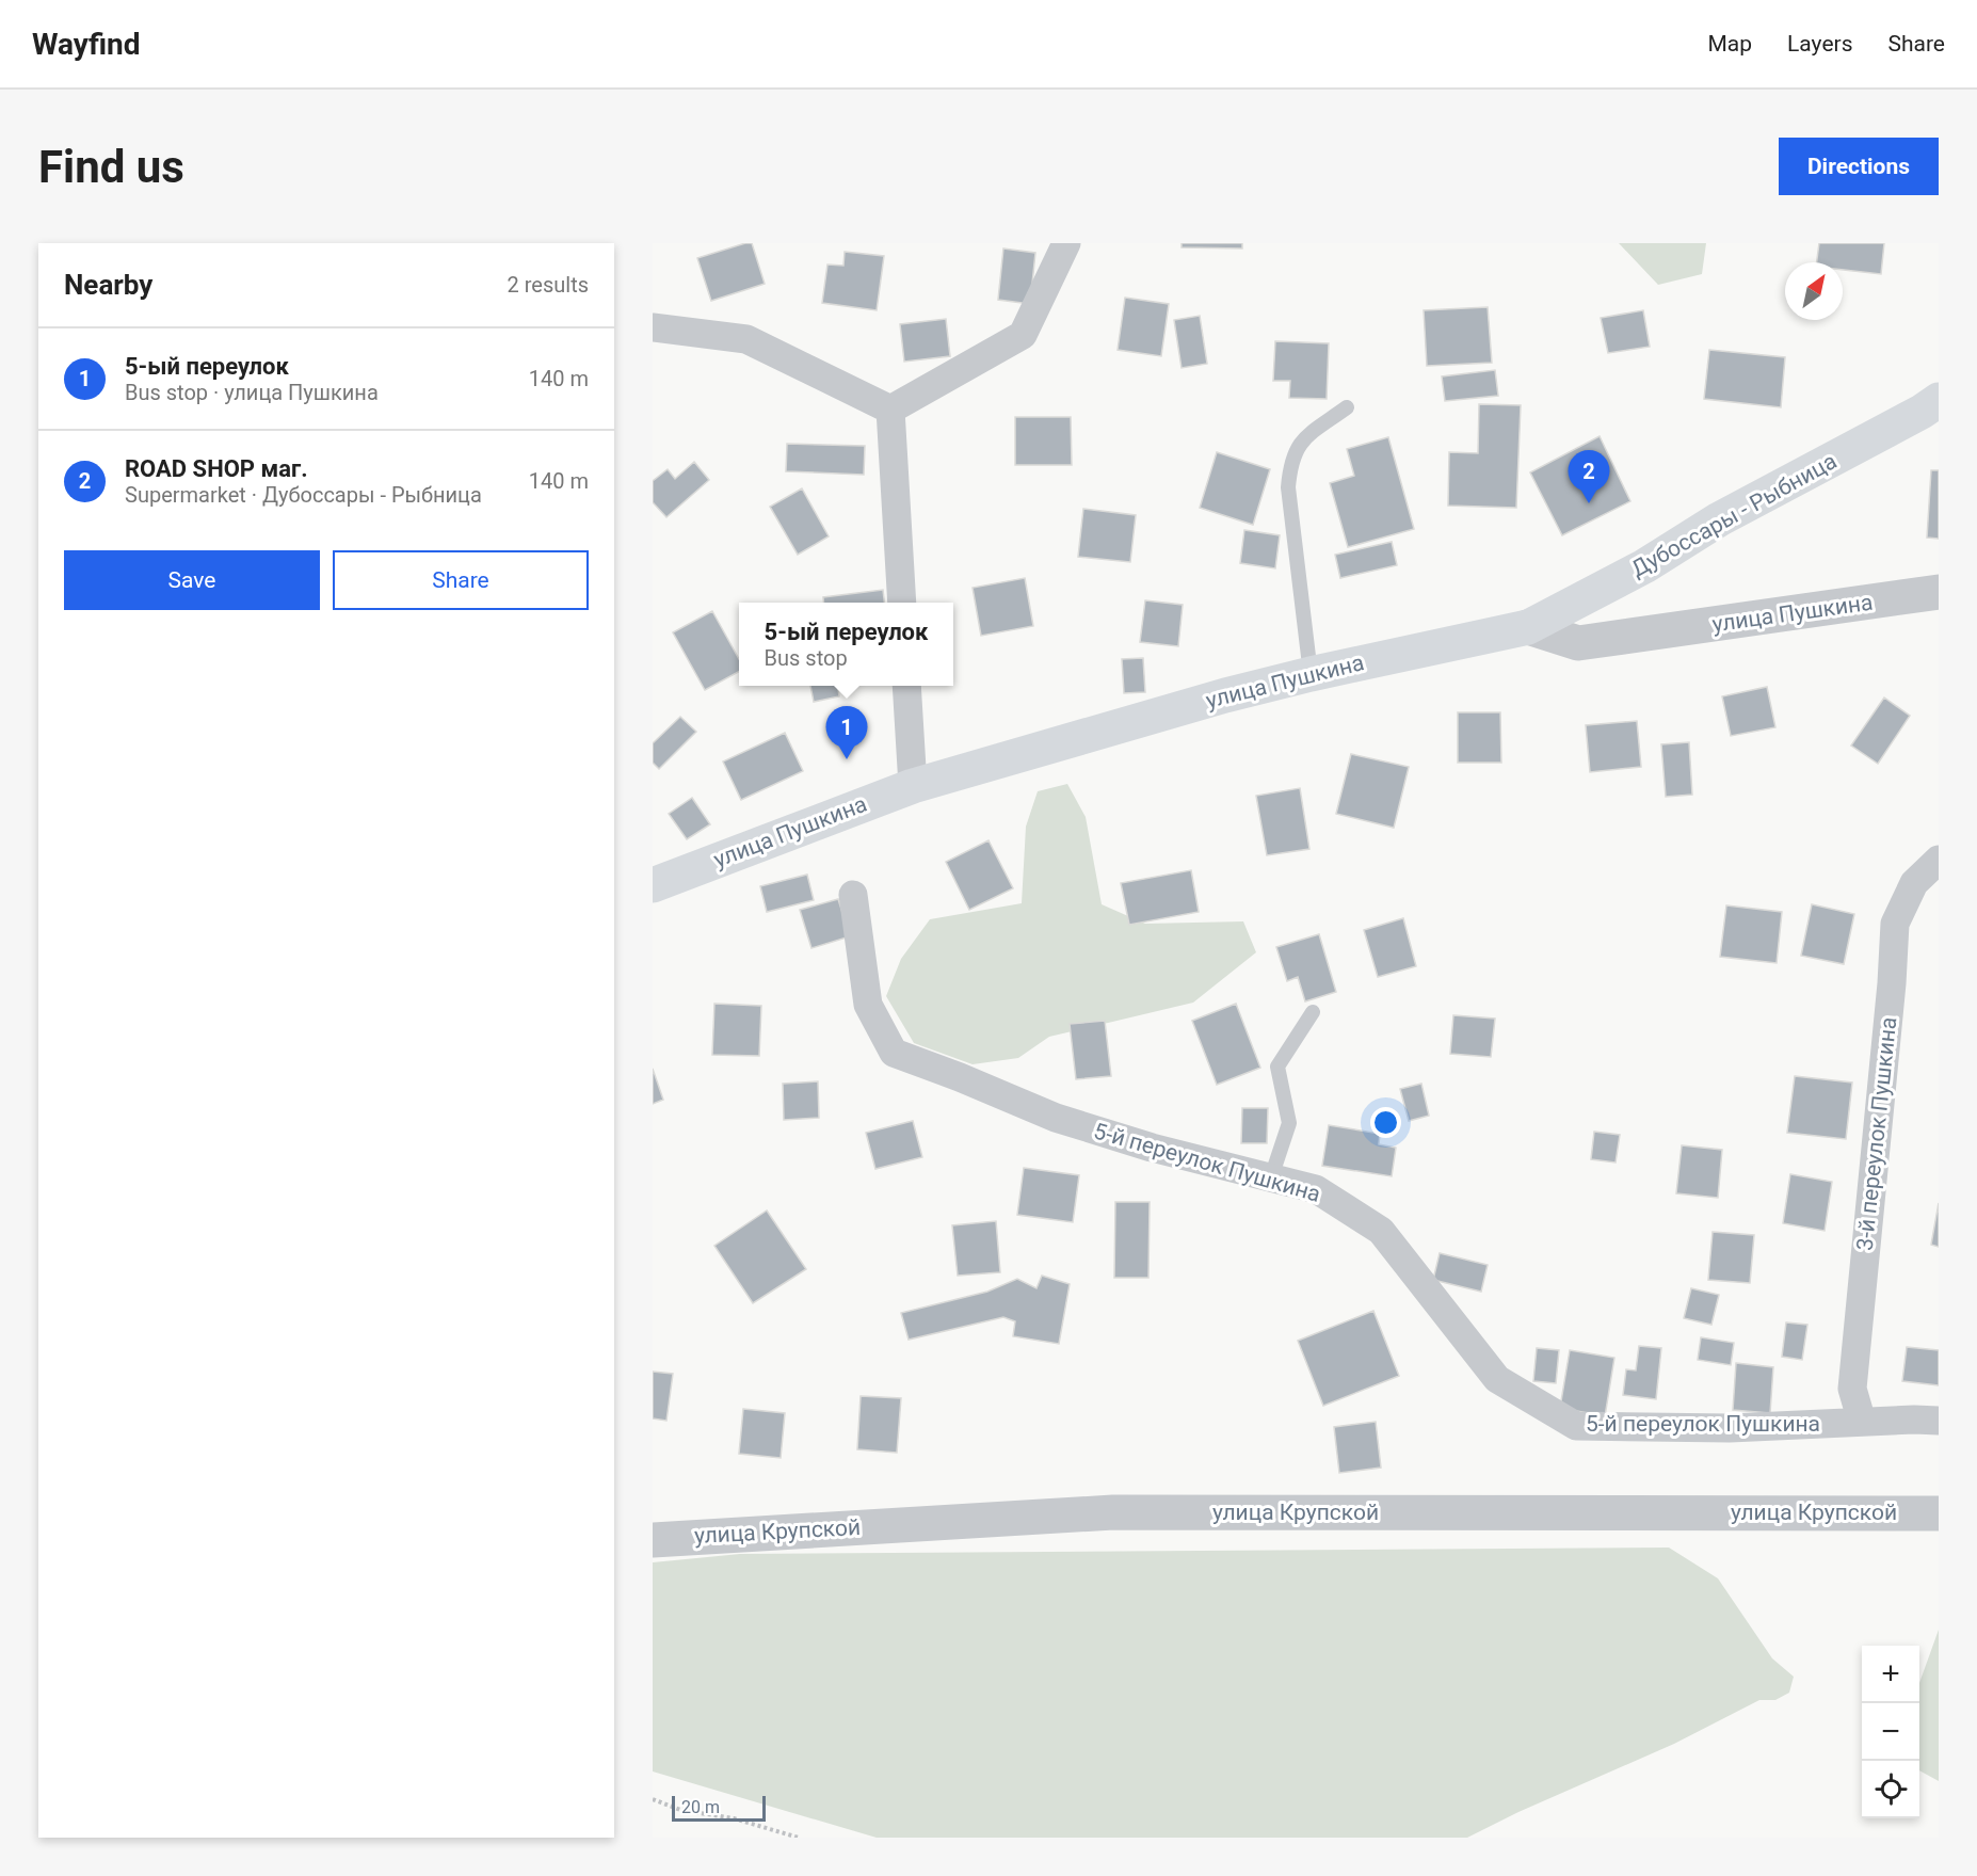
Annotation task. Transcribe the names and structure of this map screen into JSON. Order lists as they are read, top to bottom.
{
  "streets": {
    "highway": ["Дубоссары - Рыбница", "улица Пушкина"],
    "street": ["3-й переулок Пушкина", "5-й переулок Пушкина", "улица Крупской"]
  },
  "crossings": [
    ["Дубоссары - Рыбница", "улица Пушкина"],
    ["3-й переулок Пушкина", "5-й переулок Пушкина"]
  ],
  "scale_bar": "20 m",
  "north": "top right",
  "page": {
    "header": "Wayfind",
    "nav": ["Map", "Layers", "Share"],
    "buttons": [
      "Directions",
      ["Save", "Share"]
    ],
    "title": "Find us",
    "heading": ["Nearby", "2 results"],
    "list": [
      {
        "mark": "1",
        "name": "5-ый переулок",
        "note": "Bus stop · улица Пушкина",
        "value": "140 m"
      },
      {
        "mark": "2",
        "name": "ROAD SHOP маг.",
        "note": "Supermarket · Дубоссары - Рыбница",
        "value": "140 m"
      }
    ],
    "pins": ["2", "1"],
    "popup": ["5-ый переулок", "Bus stop"],
    "map_buttons": ["+", "−"],
    "scale": "20 m"
  }
}
